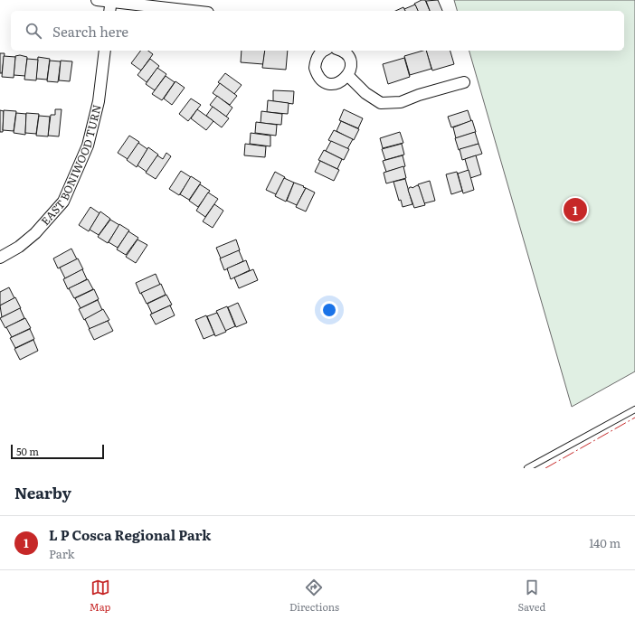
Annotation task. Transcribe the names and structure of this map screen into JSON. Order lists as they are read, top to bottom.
{
  "streets": {
    "street": ["EAST BONIWOOD TURN"]
  },
  "scale_bar": "50 m",
  "page": {
    "search": "Search here",
    "pins": "1",
    "scale": "50 m",
    "heading": "Nearby",
    "list": [
      {
        "mark": "1",
        "name": "L P Cosca Regional Park",
        "note": "Park",
        "value": "140 m"
      }
    ],
    "nav": ["Map", "Directions", "Saved"]
  }
}
